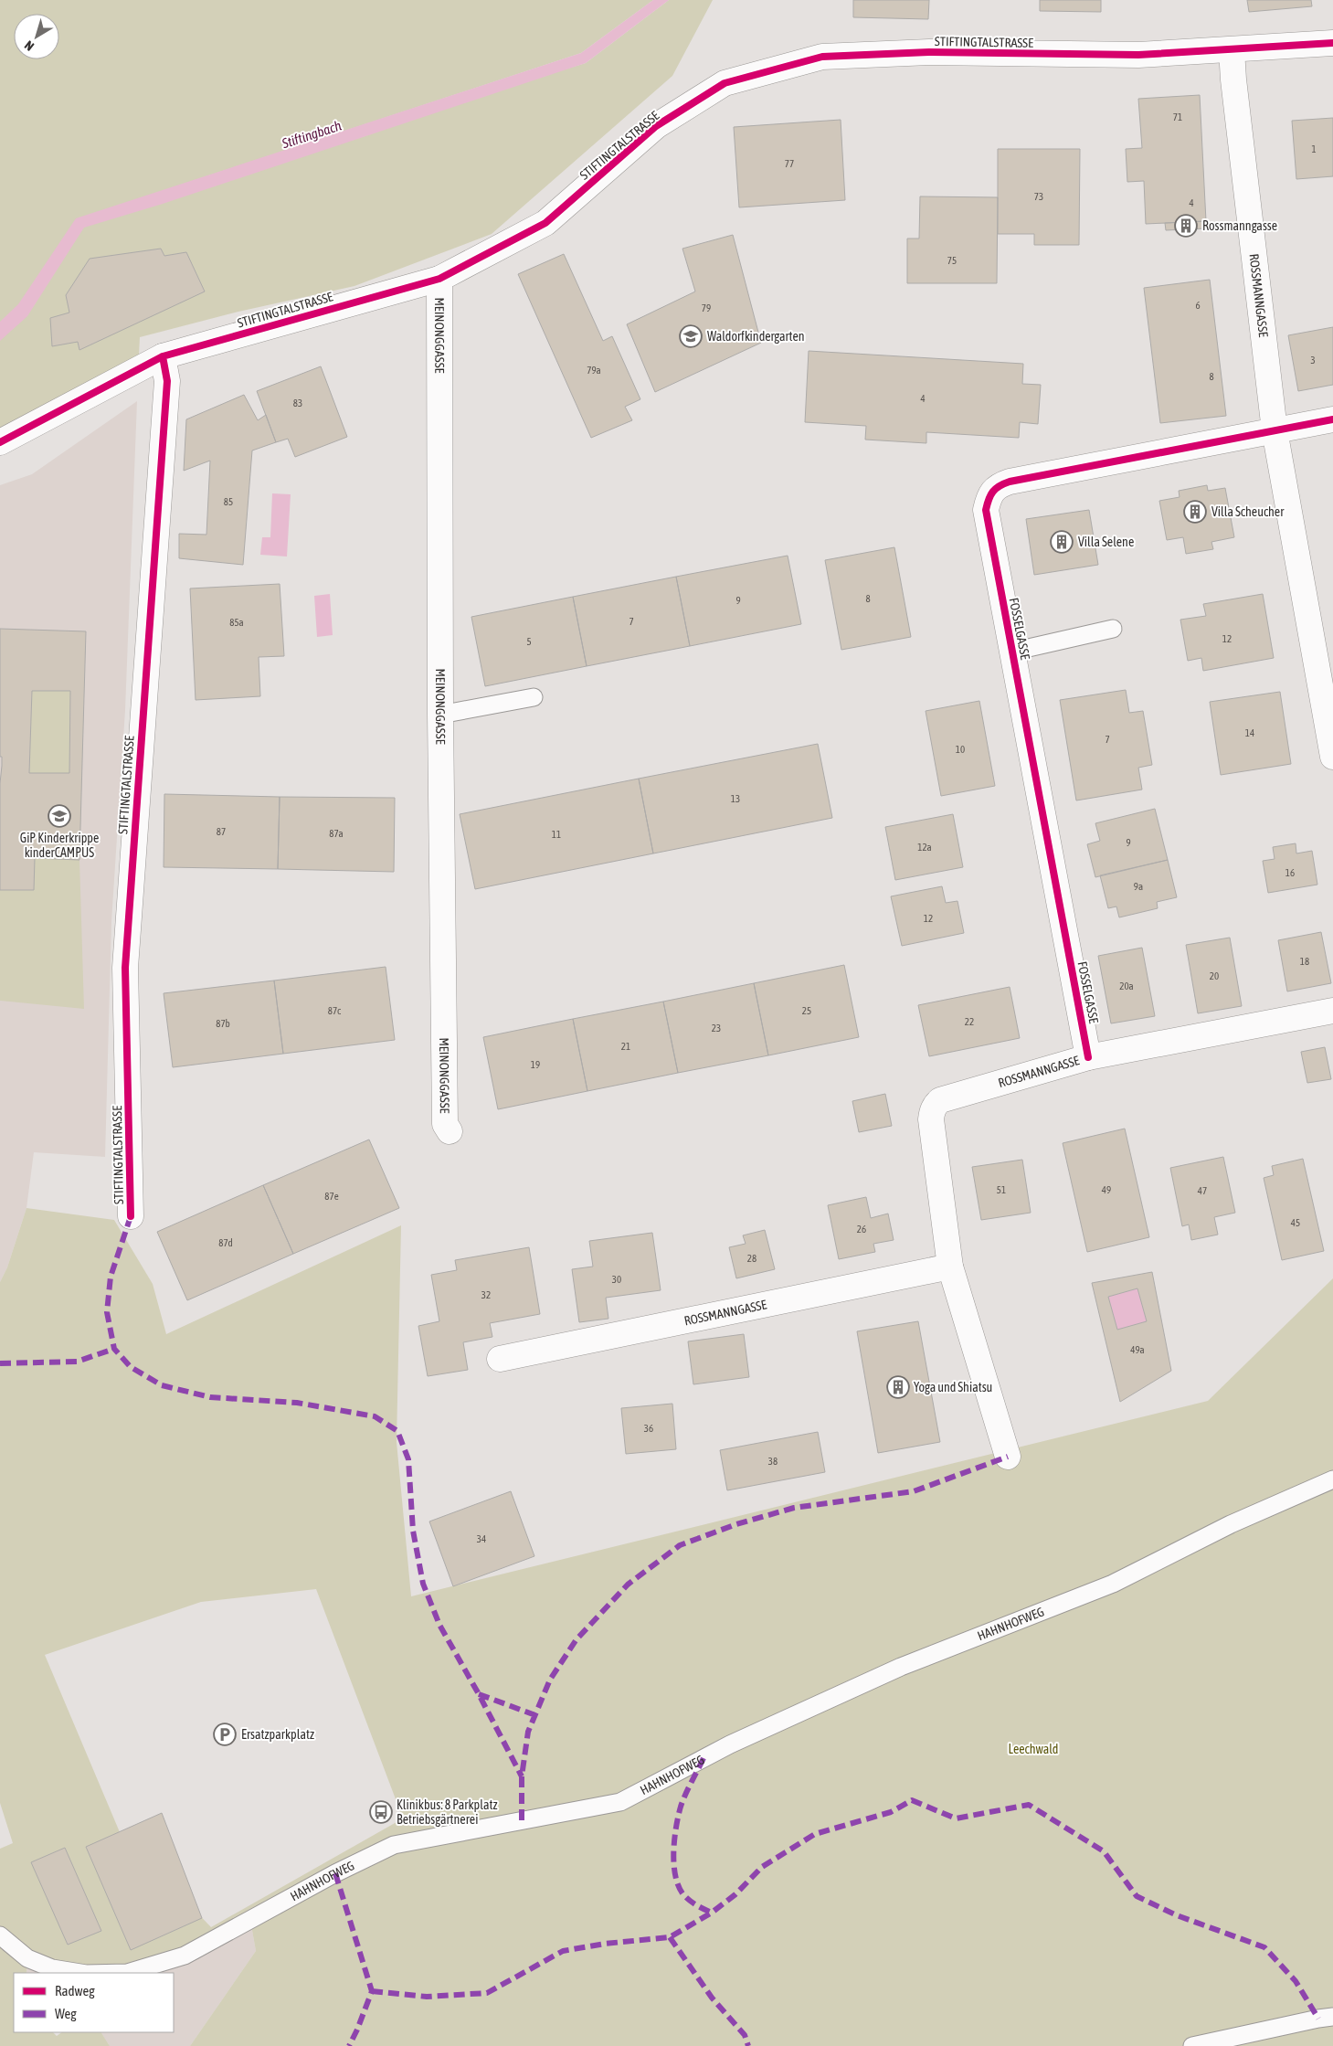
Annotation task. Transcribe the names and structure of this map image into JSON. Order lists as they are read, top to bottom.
{
  "streets": {
    "street": [
      "STIFTINGTALSTRASSE",
      "ROSSMANNGASSE",
      "MEINONGGASSE",
      "FOSSELGASSE"
    ],
    "lane": ["HAHNHOFWEG"]
  },
  "crossings": [
    ["STIFTINGTALSTRASSE", "ROSSMANNGASSE"],
    ["STIFTINGTALSTRASSE", "MEINONGGASSE"],
    ["ROSSMANNGASSE", "FOSSELGASSE"]
  ],
  "water": ["Stiftingbach"],
  "parks": ["Leechwald"],
  "places": {
    "building": [
      "Rossmanngasse",
      "Villa Scheucher",
      "Villa Selene",
      "Yoga und Shiatsu"
    ],
    "school or university": ["Waldorfkindergarten", "GiP Kinderkrippe kinderCAMPUS"],
    "parking": ["Ersatzparkplatz"],
    "bus stop": ["Klinikbus: 8 Parkplatz Betriebsgärtnerei"]
  },
  "house_numbers": [
    "71",
    "1",
    "77",
    "73",
    "4",
    "75",
    "6",
    "79",
    "3",
    "79a",
    "8",
    "4",
    "83",
    "85",
    "8",
    "9",
    "7",
    "85a",
    "12",
    "5",
    "14",
    "7",
    "10",
    "13",
    "87",
    "87a",
    "11",
    "9",
    "12a",
    "16",
    "9a",
    "12",
    "18",
    "20",
    "20a",
    "87c",
    "25",
    "22",
    "87b",
    "23",
    "21",
    "19",
    "51",
    "49",
    "47",
    "87e",
    "45",
    "26",
    "87d",
    "28",
    "30",
    "32",
    "49a",
    "36",
    "38",
    "34"
  ],
  "legend": ["Radweg", "Weg"],
  "north": "bottom left"
}
